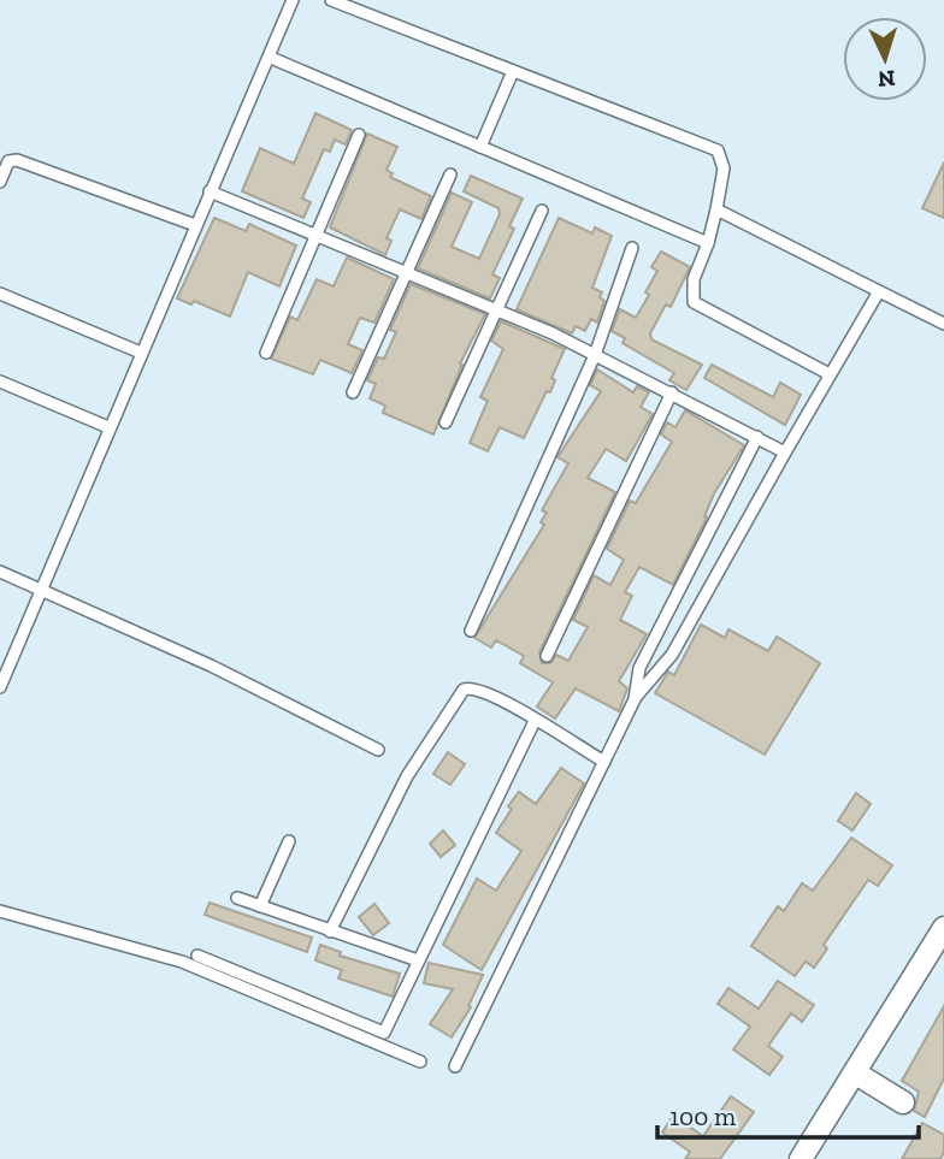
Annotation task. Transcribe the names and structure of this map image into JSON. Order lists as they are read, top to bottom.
{
  "scale_bar": "100 m",
  "north": "bottom"
}
